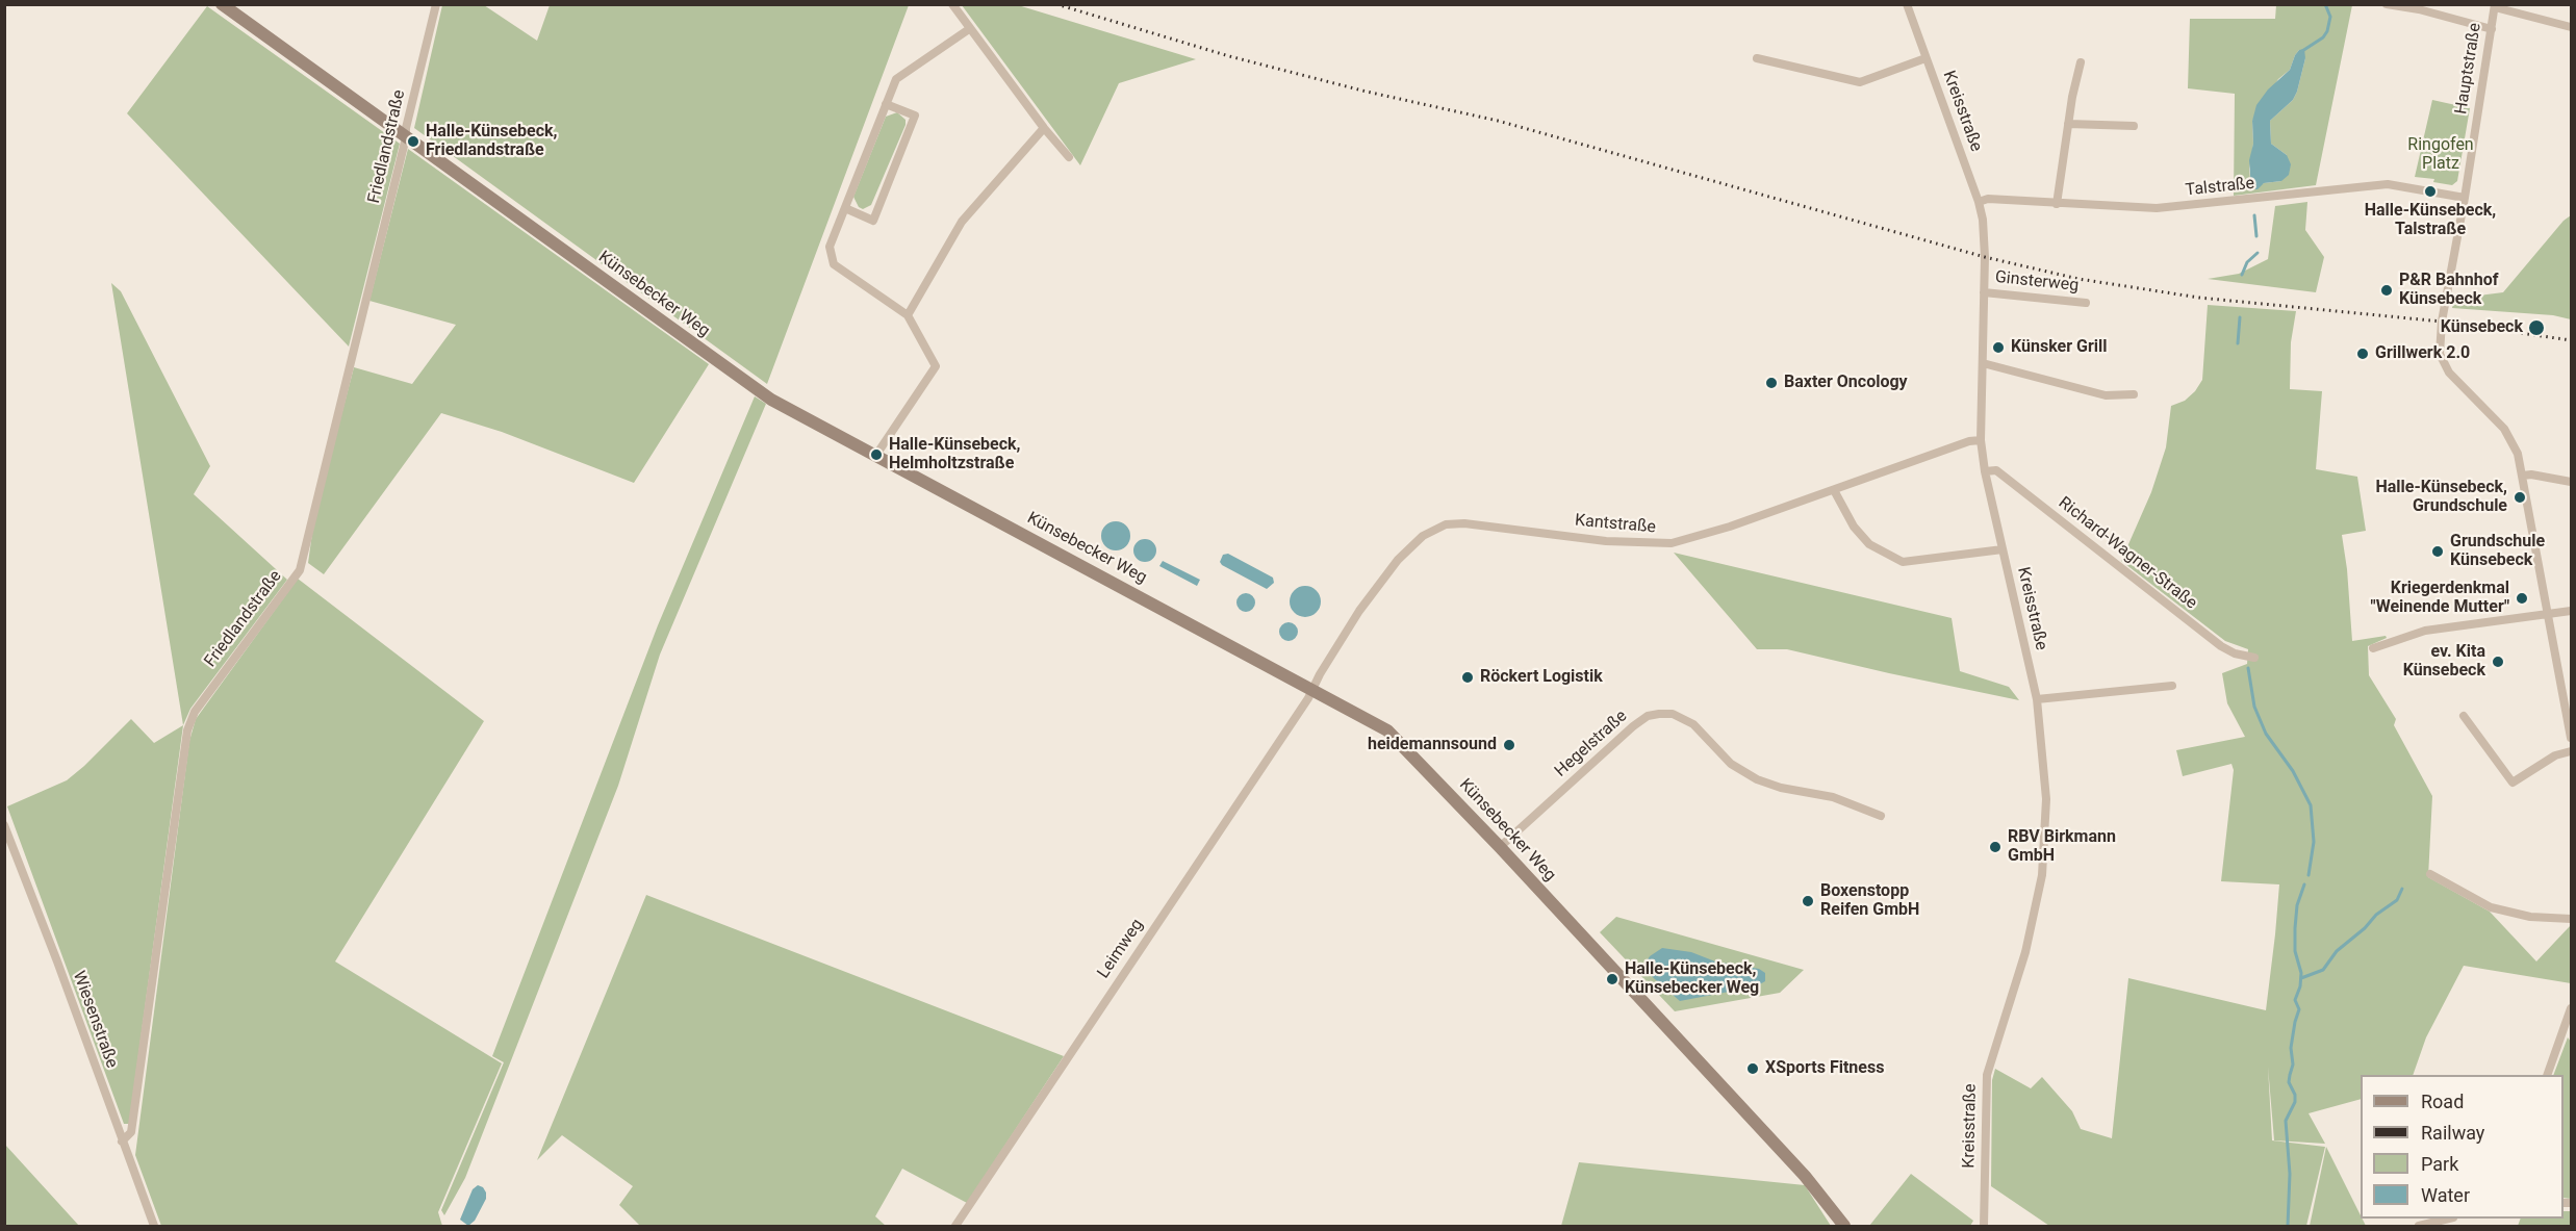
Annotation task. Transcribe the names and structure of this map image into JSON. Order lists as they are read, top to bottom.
{
  "streets": {
    "street": [
      "Hauptstraße",
      "Kreisstraße",
      "Friedlandstraße",
      "Talstraße",
      "Ginsterweg",
      "Künsebecker Weg",
      "Kantstraße",
      "Richard-Wagner-Straße",
      "Hegelstraße",
      "Leimweg",
      "Wiesenstraße"
    ]
  },
  "crossings": [
    ["Hauptstraße", "Talstraße"],
    ["Kreisstraße", "Talstraße"],
    ["Kreisstraße", "Ginsterweg"],
    ["Kreisstraße", "Kantstraße"],
    ["Kreisstraße", "Richard-Wagner-Straße"],
    ["Friedlandstraße", "Künsebecker Weg"],
    ["Friedlandstraße", "Wiesenstraße"],
    ["Künsebecker Weg", "Kantstraße"],
    ["Künsebecker Weg", "Hegelstraße"],
    ["Künsebecker Weg", "Leimweg"],
    ["Kantstraße", "Leimweg"]
  ],
  "parks": ["Ringofen Platz"],
  "places": [
    "Halle-Künsebeck, Friedlandstraße",
    "Halle-Künsebeck, Talstraße",
    "P&R Bahnhof Künsebeck",
    "Künsebeck",
    "Künsker Grill",
    "Grillwerk 2.0",
    "Baxter Oncology",
    "Halle-Künsebeck, Helmholtzstraße",
    "Halle-Künsebeck, Grundschule",
    "Grundschule Künsebeck",
    "Kriegerdenkmal \"Weinende Mutter\"",
    "ev. Kita Künsebeck",
    "Röckert Logistik",
    "heidemannsound",
    "RBV Birkmann GmbH",
    "Boxenstopp Reifen GmbH",
    "Halle-Künsebeck, Künsebecker Weg",
    "XSports Fitness"
  ],
  "legend": [
    "Road",
    "Railway",
    "Park",
    "Water"
  ]
}
